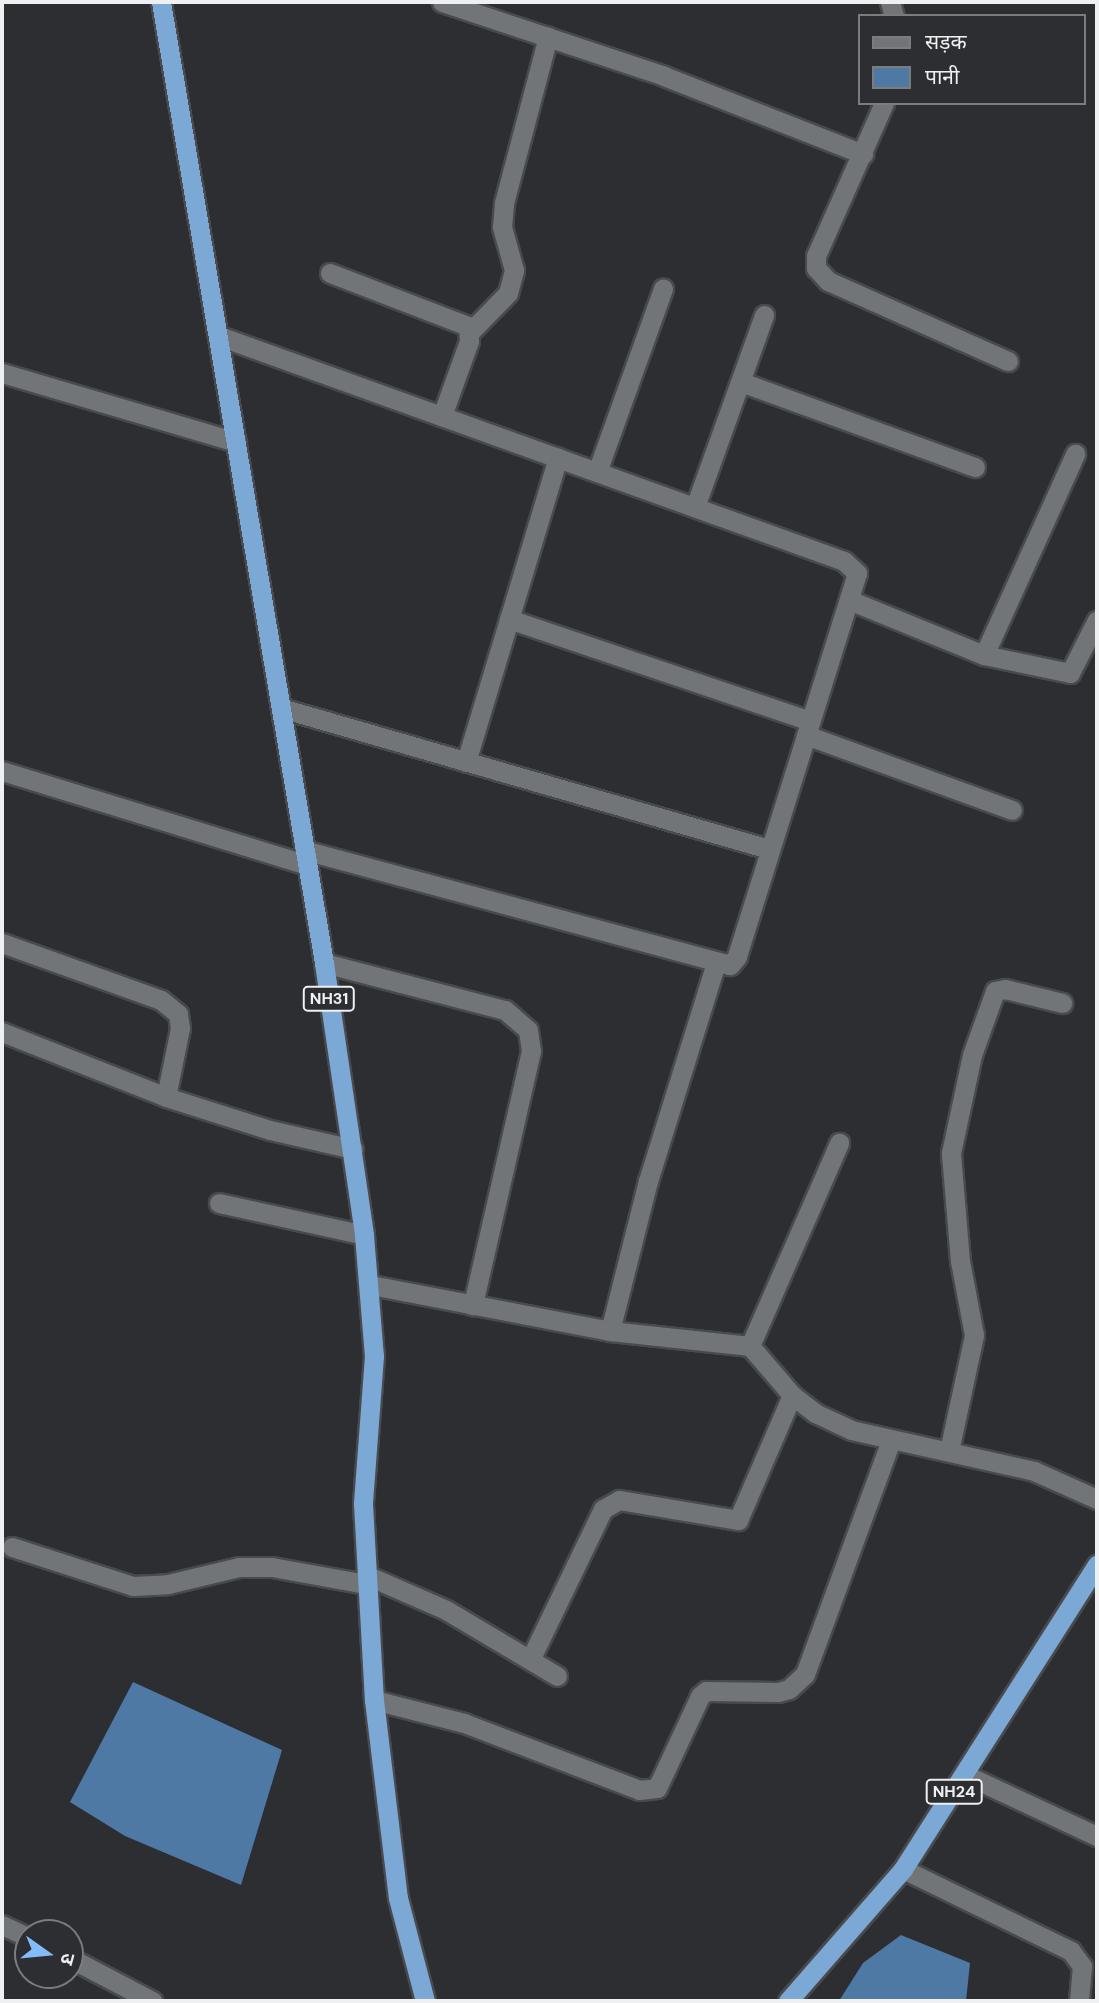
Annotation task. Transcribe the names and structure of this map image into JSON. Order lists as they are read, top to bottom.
{
  "streets": {
    "highway": ["NH31", "NH24"]
  },
  "legend": ["सड़क", "पानी"],
  "north": "right"
}
